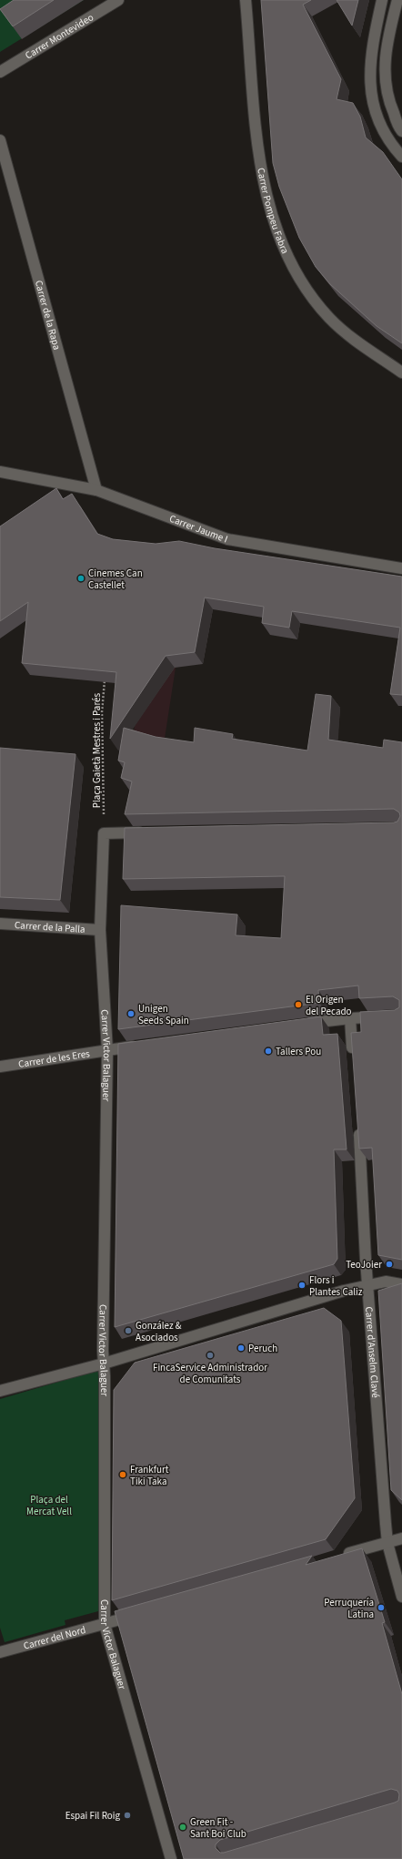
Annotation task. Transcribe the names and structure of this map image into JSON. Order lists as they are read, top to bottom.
{
  "streets": {
    "street": [
      "Carrer Montevideo",
      "Carrer Pompeu Fabra",
      "Carrer de la Rapa",
      "Carrer Jaume I",
      "Carrer de la Palla",
      "Carrer Victor Balaguer",
      "Carrer de les Eres",
      "Carrer d'Anselm Clavé",
      "Carrer del Nord"
    ],
    "path": ["Plaça Gaietà Mestres i Parés"]
  },
  "crossings": [
    ["Carrer de la Rapa", "Carrer Jaume I"],
    ["Plaça Gaietà Mestres i Parés", "Carrer Victor Balaguer"],
    ["Carrer de la Palla", "Carrer Victor Balaguer"],
    ["Carrer Victor Balaguer", "Carrer de les Eres"],
    ["Carrer Victor Balaguer", "Carrer del Nord"]
  ],
  "parks": ["Plaça del Mercat Vell"],
  "places": [
    "Cinemes Can Castellet",
    "El Origen del Pecado",
    "Unigen Seeds Spain",
    "Tallers Pou",
    "TeoJoier",
    "Flors i Plantes Caliz",
    "González & Asociados",
    "Peruch",
    "FincaService Administrador de Comunitats",
    "Frankfurt Tiki Taka",
    "Perruquería Latina",
    "Espai Fil Roig",
    "Green Fit - Sant Boi Club"
  ]
}
